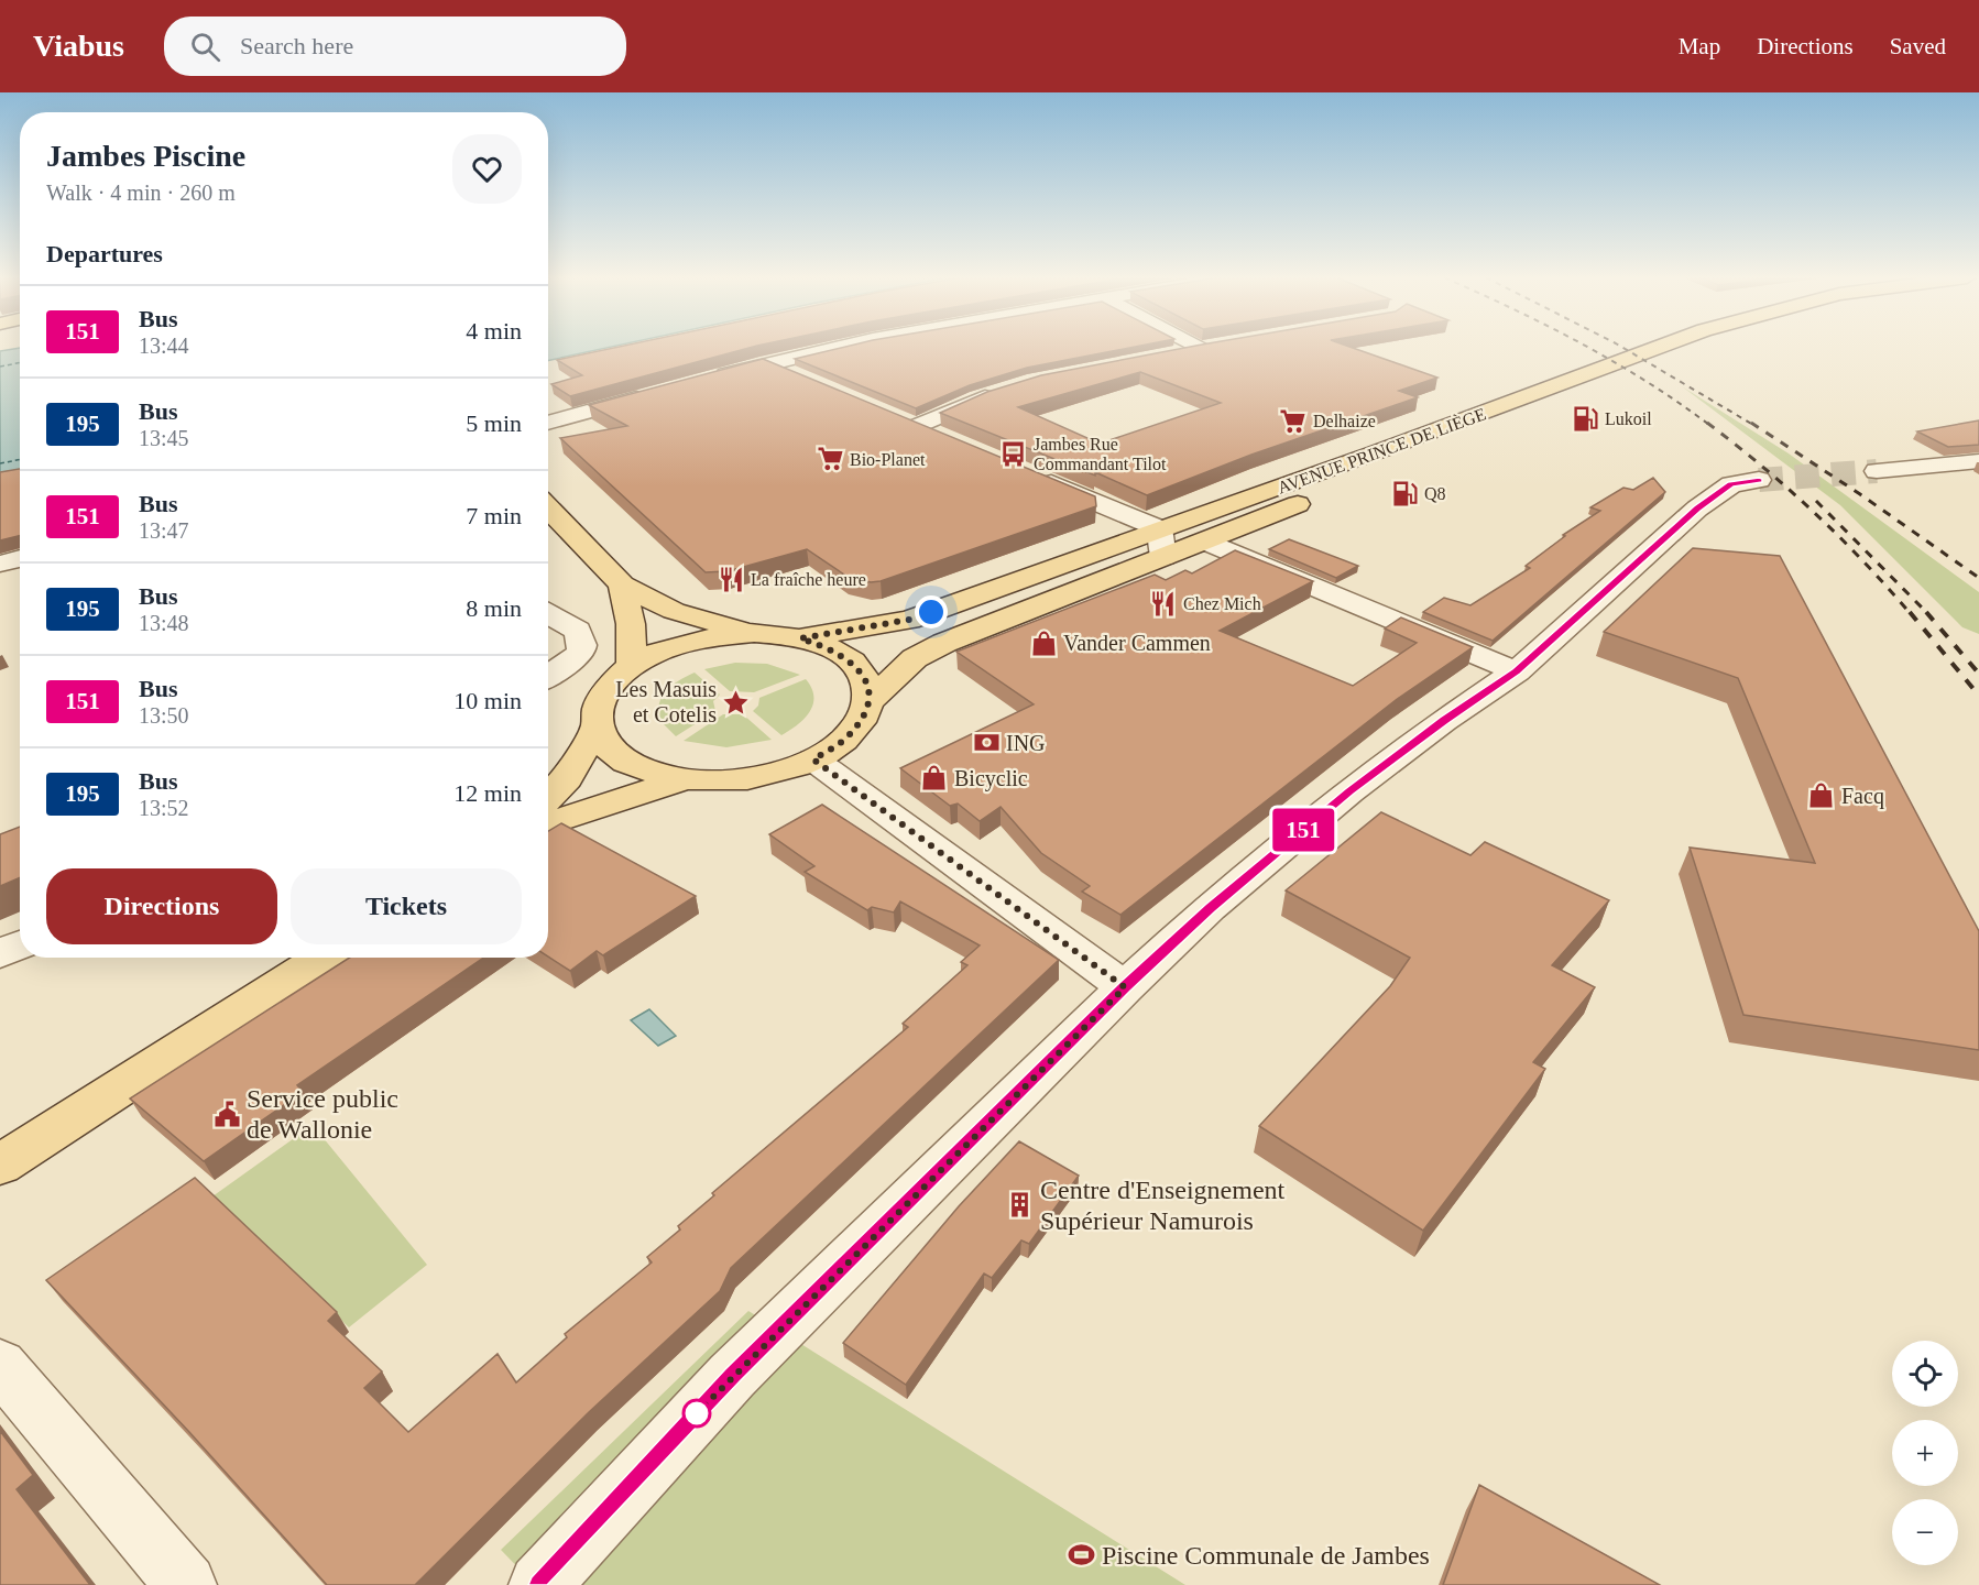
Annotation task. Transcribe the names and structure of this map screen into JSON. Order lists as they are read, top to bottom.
{
  "streets": {
    "main road": ["AVENUE PRINCE DE LIÈGE"]
  },
  "places": {
    "fuel station": ["Lukoil", "Q8"],
    "supermarket": ["Delhaize", "Bio-Planet"],
    "bus stop": ["Jambes Rue Commandant Tilot"],
    "restaurant": ["La fraîche heure", "Chez Mich"],
    "shop": ["Vander Cammen", "Bicyclic", "Facq"],
    "place": ["Les Masuis et Cotelis"],
    "bank": ["ING"],
    "public building": ["Service public de Wallonie"],
    "building": ["Centre d'Enseignement Supérieur Namurois"],
    "sports": ["Piscine Communale de Jambes"]
  },
  "lines": ["bus line 151"],
  "page": {
    "header": "Viabus",
    "search": "Search here",
    "nav": ["Map", "Directions", "Saved"],
    "on_map": "151",
    "heading": [
      ["Jambes Piscine", "Walk · 4 min · 260 m"],
      "Departures"
    ],
    "list": [
      {
        "mark": "151",
        "name": "Bus",
        "note": "13:44",
        "value": "4 min"
      },
      {
        "mark": "195",
        "name": "Bus",
        "note": "13:45",
        "value": "5 min"
      },
      {
        "mark": "151",
        "name": "Bus",
        "note": "13:47",
        "value": "7 min"
      },
      {
        "mark": "195",
        "name": "Bus",
        "note": "13:48",
        "value": "8 min"
      },
      {
        "mark": "151",
        "name": "Bus",
        "note": "13:50",
        "value": "10 min"
      },
      {
        "mark": "195",
        "name": "Bus",
        "note": "13:52",
        "value": "12 min"
      }
    ],
    "buttons": ["Directions", "Tickets"],
    "map_buttons": ["+", "−"]
  }
}
